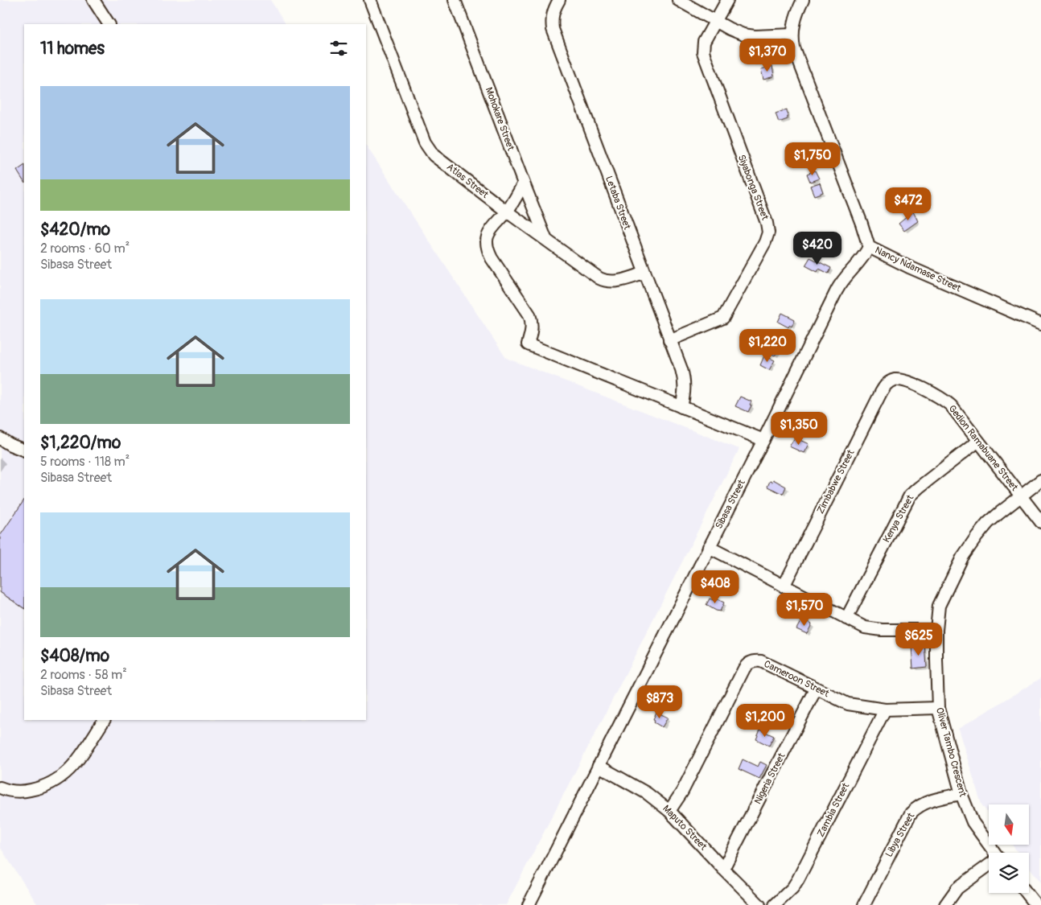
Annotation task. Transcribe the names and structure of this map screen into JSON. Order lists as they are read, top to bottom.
{
  "streets": {
    "street": [
      "Mohokare Street",
      "Atlas Street",
      "Siyabonga Street",
      "Letaba Street",
      "Nancy Ndamase Street",
      "Gedion Ramabuane Street",
      "Zimbabwe Street",
      "Sibasa Street",
      "Kenya Street",
      "Cameroon Street",
      "Oliver Tambo Crescent",
      "Nigeria Street",
      "Zambia Street",
      "Maputo Street",
      "Libya Street"
    ]
  },
  "crossings": [
    ["Mohokare Street", "Atlas Street"],
    ["Atlas Street", "Letaba Street"],
    ["Siyabonga Street", "Letaba Street"],
    ["Nancy Ndamase Street", "Sibasa Street"],
    ["Gedion Ramabuane Street", "Zimbabwe Street"],
    ["Gedion Ramabuane Street", "Kenya Street"],
    ["Gedion Ramabuane Street", "Oliver Tambo Crescent"],
    ["Sibasa Street", "Maputo Street"],
    ["Cameroon Street", "Oliver Tambo Crescent"],
    ["Cameroon Street", "Nigeria Street"],
    ["Cameroon Street", "Zambia Street"],
    ["Cameroon Street", "Maputo Street"],
    ["Oliver Tambo Crescent", "Libya Street"],
    ["Nigeria Street", "Maputo Street"]
  ],
  "north": "bottom",
  "page": {
    "heading": "11 homes",
    "price": [
      "$1,370",
      "$1,750",
      "$472",
      "$420",
      "$1,220",
      "$1,350",
      "$408",
      "$1,570",
      "$625",
      "$873",
      "$1,200"
    ],
    "list": [
      {
        "name": "$420/mo",
        "note": "2 rooms · 60 m² · Sibasa Street"
      },
      {
        "name": "$1,220/mo",
        "note": "5 rooms · 118 m² · Sibasa Street"
      },
      {
        "name": "$408/mo",
        "note": "2 rooms · 58 m² · Sibasa Street"
      }
    ]
  }
}
